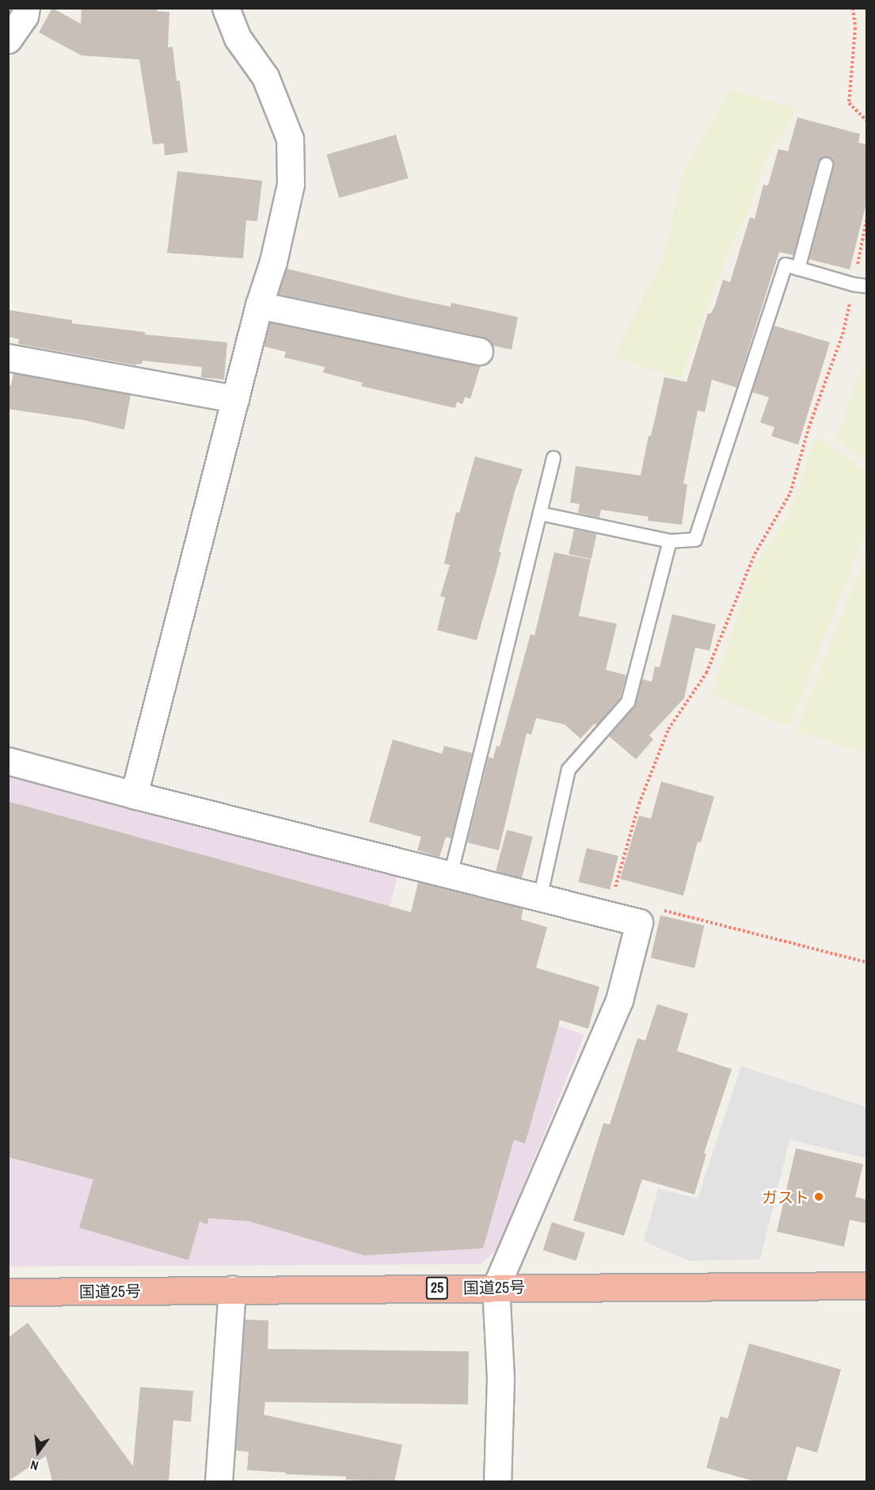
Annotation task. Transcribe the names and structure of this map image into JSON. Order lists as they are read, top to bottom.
{
  "streets": {
    "highway": ["国道25号", "25"]
  },
  "places": ["ガスト"],
  "north": "bottom"
}
